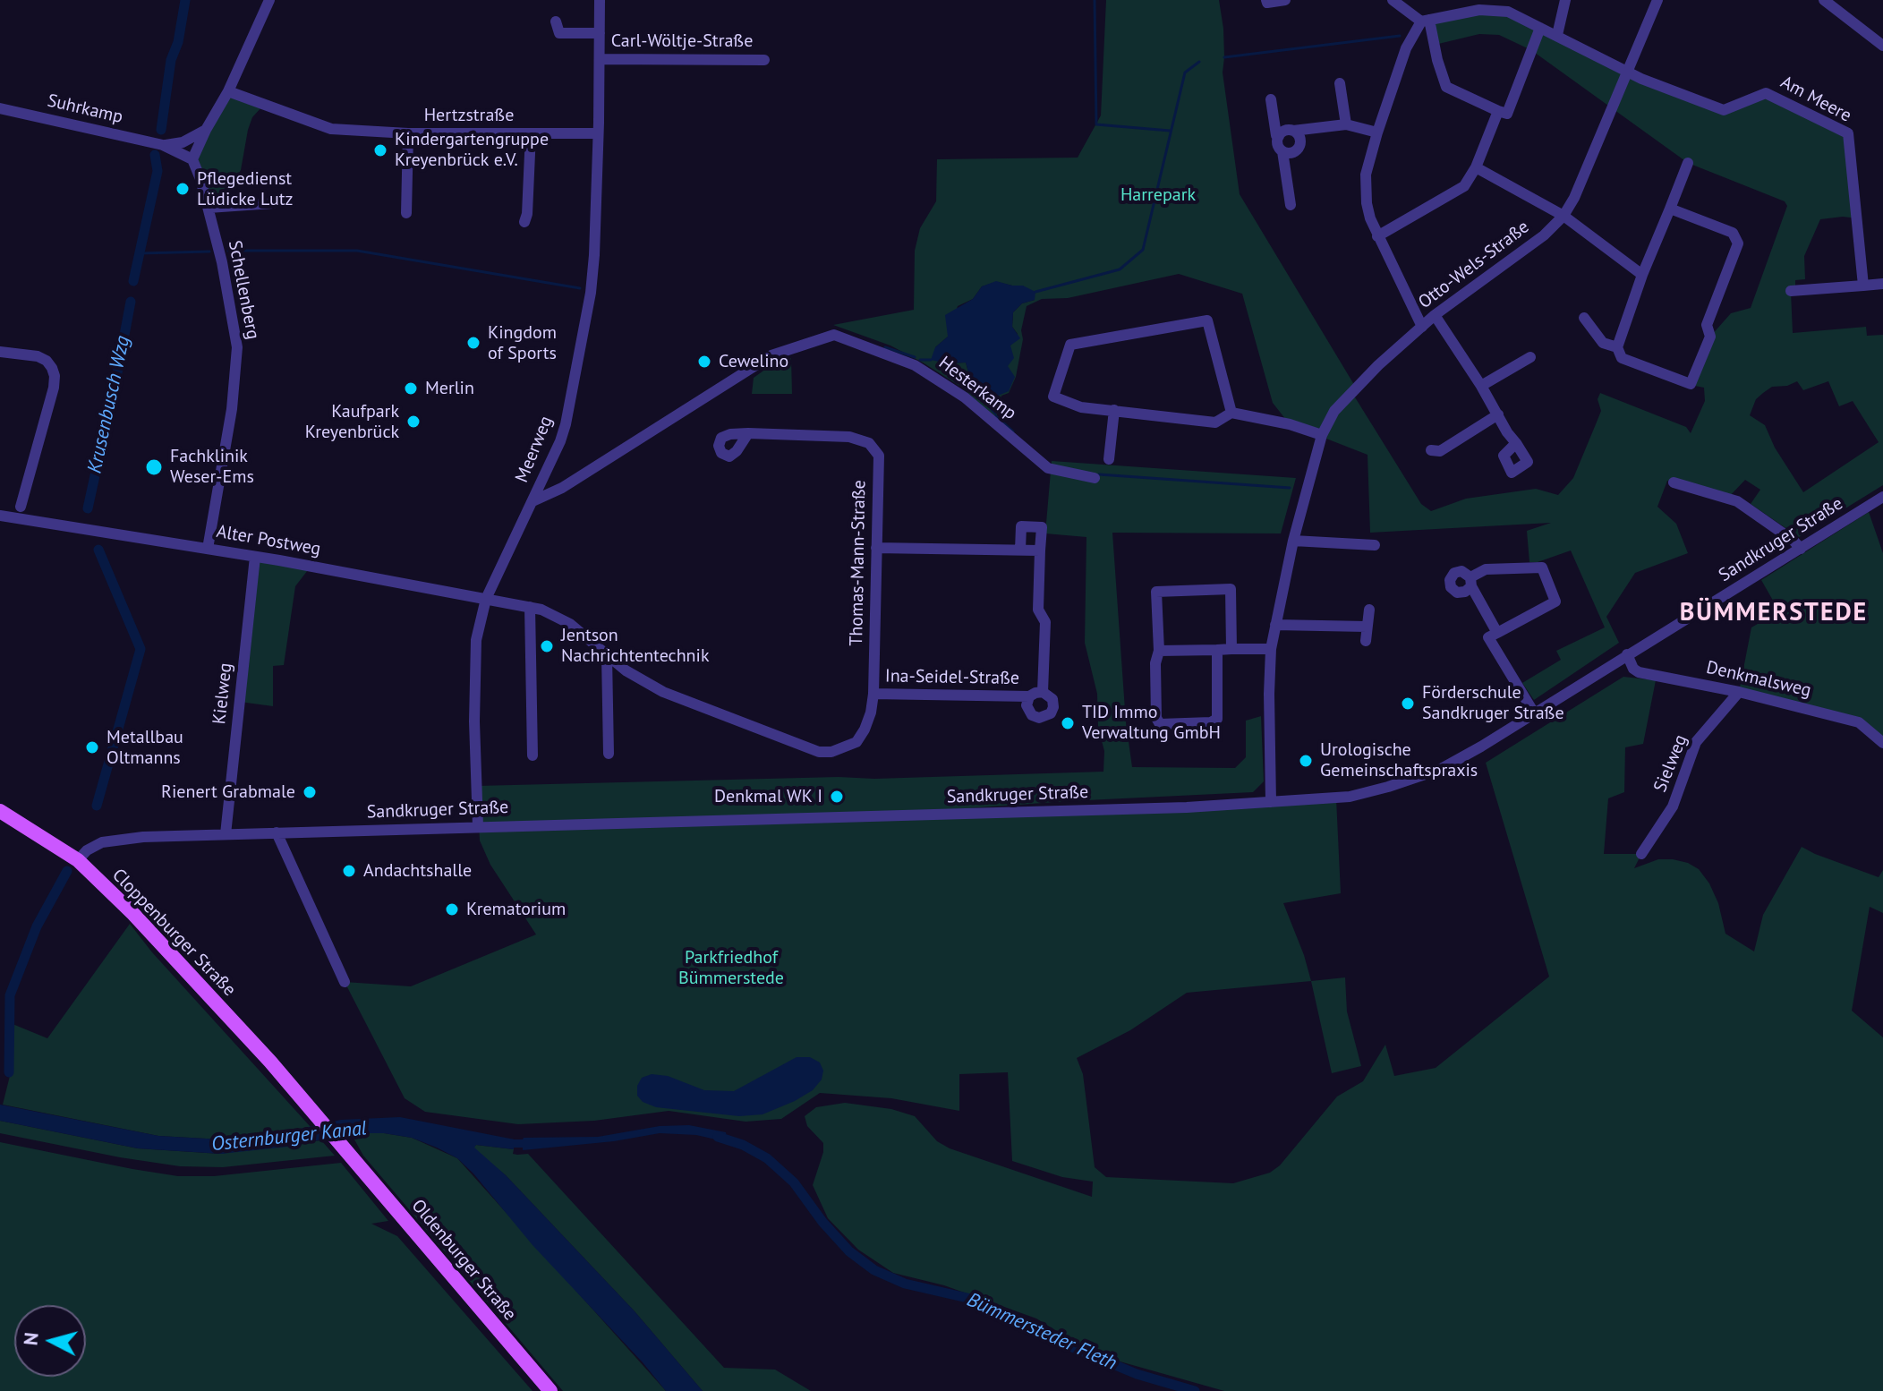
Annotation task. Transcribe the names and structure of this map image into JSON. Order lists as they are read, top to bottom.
{
  "streets": {
    "main road": ["Cloppenburger Straße", "Oldenburger Straße"],
    "street": [
      "Carl-Wöltje-Straße",
      "Am Meere",
      "Suhrkamp",
      "Hertzstraße",
      "Otto-Wels-Straße",
      "Schellenberg",
      "Hesterkamp",
      "Meerweg",
      "Sandkruger Straße",
      "Alter Postweg",
      "Thomas-Mann-Straße",
      "Ina-Seidel-Straße",
      "Denkmalsweg",
      "Kielweg",
      "Sielweg"
    ]
  },
  "crossings": [
    ["Carl-Wöltje-Straße", "Meerweg"],
    ["Am Meere", "Otto-Wels-Straße"],
    ["Suhrkamp", "Schellenberg"],
    ["Hertzstraße", "Meerweg"],
    ["Otto-Wels-Straße", "Sandkruger Straße"],
    ["Schellenberg", "Alter Postweg"],
    ["Hesterkamp", "Meerweg"],
    ["Meerweg", "Sandkruger Straße"],
    ["Meerweg", "Alter Postweg"],
    ["Sandkruger Straße", "Denkmalsweg"],
    ["Sandkruger Straße", "Kielweg"],
    ["Sandkruger Straße", "Cloppenburger Straße"],
    ["Alter Postweg", "Thomas-Mann-Straße"],
    ["Alter Postweg", "Kielweg"],
    ["Thomas-Mann-Straße", "Ina-Seidel-Straße"],
    ["Denkmalsweg", "Sielweg"],
    ["Cloppenburger Straße", "Oldenburger Straße"]
  ],
  "districts": ["BÜMMERSTEDE"],
  "water": ["Krusenbusch Wzg", "Osternburger Kanal", "Bümmersteder Fleth"],
  "parks": ["Harrepark", "Parkfriedhof Bümmerstede"],
  "places": [
    "Kindergartengruppe Kreyenbrück e.V.",
    "Pflegedienst Lüdicke Lutz",
    "Kingdom of Sports",
    "Cewelino",
    "Merlin",
    "Kaufpark Kreyenbrück",
    "Fachklinik Weser-Ems",
    "Jentson Nachrichtentechnik",
    "Förderschule Sandkruger Straße",
    "TID Immo Verwaltung GmbH",
    "Metallbau Oltmanns",
    "Urologische Gemeinschaftspraxis",
    "Rienert Grabmale",
    "Denkmal WK I",
    "Andachtshalle",
    "Krematorium"
  ],
  "north": "left"
}
